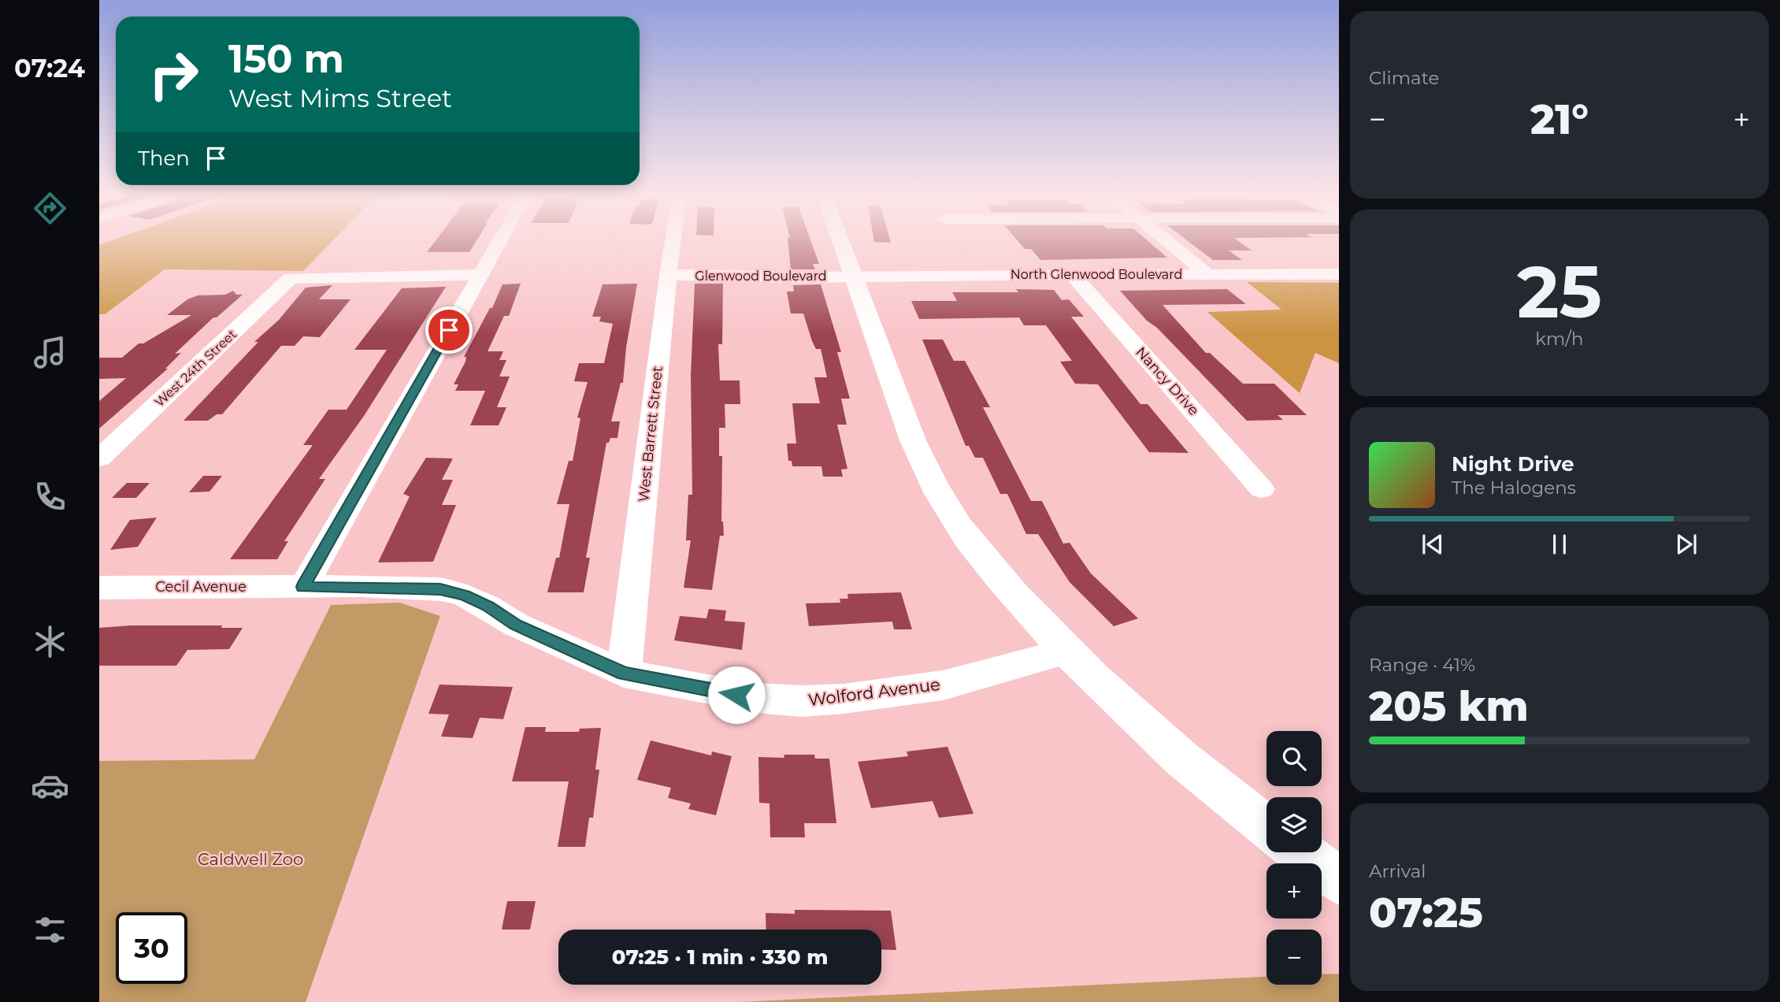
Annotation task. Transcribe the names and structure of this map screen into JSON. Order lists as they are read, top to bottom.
{
  "streets": {
    "street": [
      "North Glenwood Boulevard",
      "Glenwood Boulevard",
      "West 24th Street",
      "Nancy Drive",
      "West Barrett Street",
      "Cecil Avenue",
      "Wolford Avenue"
    ]
  },
  "crossings": [
    ["North Glenwood Boulevard", "Glenwood Boulevard"],
    ["North Glenwood Boulevard", "Nancy Drive"],
    ["Glenwood Boulevard", "West Barrett Street"],
    ["West Barrett Street", "Wolford Avenue"],
    ["Cecil Avenue", "Wolford Avenue"]
  ],
  "parks": ["Caldwell Zoo"],
  "page": {
    "tabs": "07:24",
    "tile": [
      "Climate",
      ["25", "km/h"],
      ["Range · 41%", "205 km"],
      ["Arrival", "07:25"]
    ],
    "turn": ["150 m", "West Mims Street"],
    "heat": ["−", "21°", "+"],
    "then": "Then",
    "song": ["Night Drive", "The Halogens"],
    "map_buttons": ["+", "−"],
    "limit": "30",
    "trip": "07:25 · 1 min · 330 m"
  }
}
